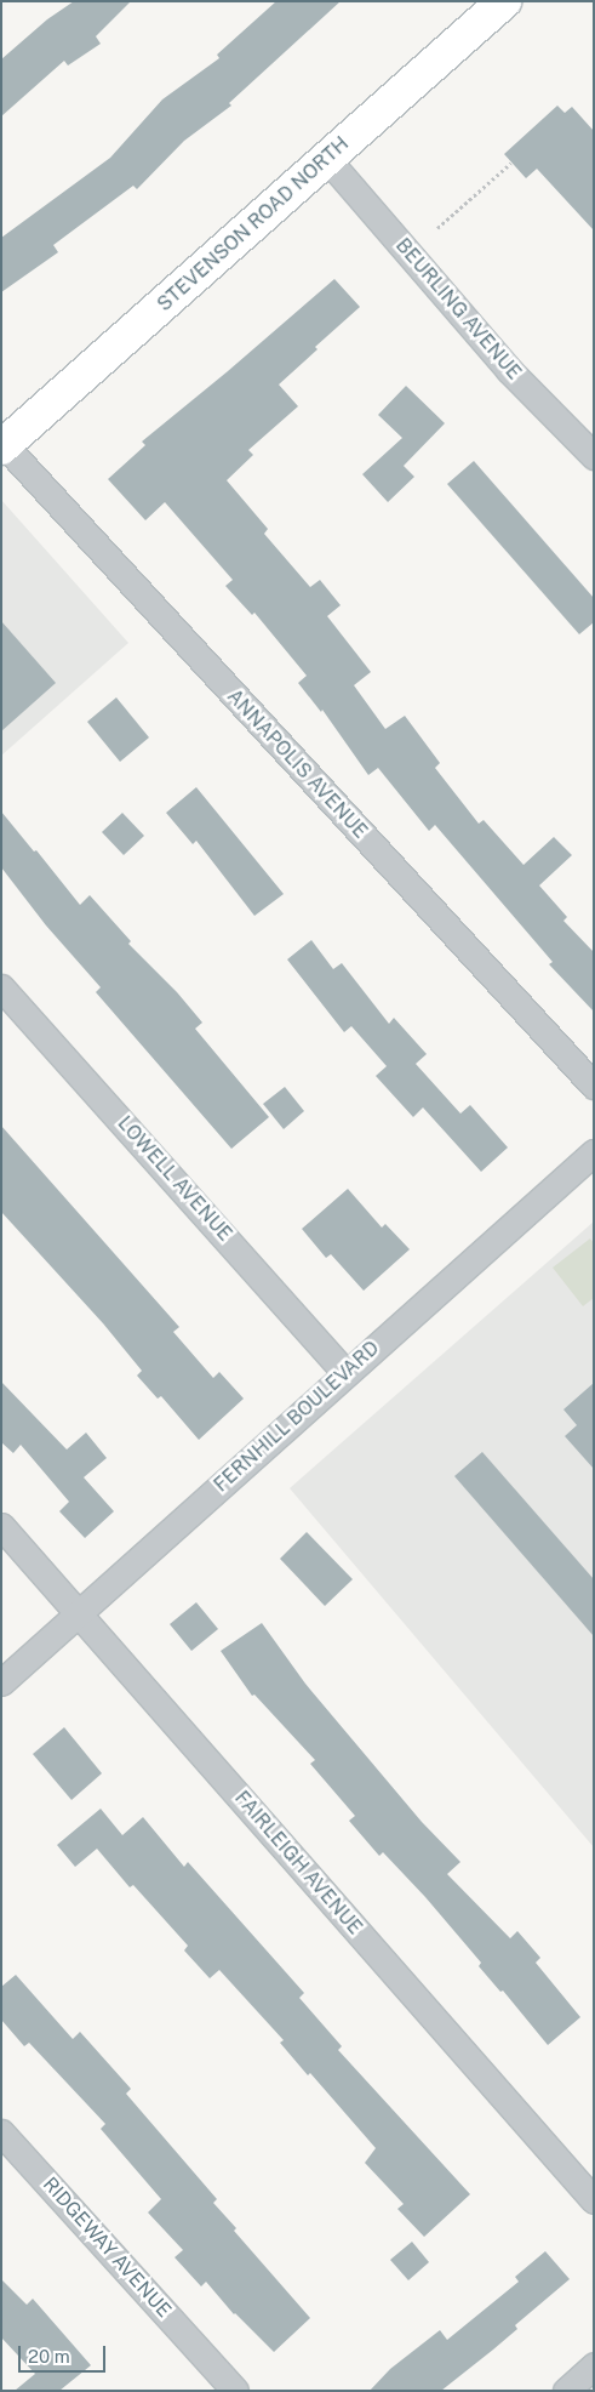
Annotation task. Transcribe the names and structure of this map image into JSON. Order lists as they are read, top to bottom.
{
  "streets": {
    "main road": ["STEVENSON ROAD NORTH"],
    "street": [
      "BEURLING AVENUE",
      "ANNAPOLIS AVENUE",
      "LOWELL AVENUE",
      "FERNHILL BOULEVARD",
      "FAIRLEIGH AVENUE",
      "RIDGEWAY AVENUE"
    ]
  },
  "crossings": [
    ["STEVENSON ROAD NORTH", "BEURLING AVENUE"],
    ["STEVENSON ROAD NORTH", "ANNAPOLIS AVENUE"],
    ["LOWELL AVENUE", "FERNHILL BOULEVARD"],
    ["FERNHILL BOULEVARD", "FAIRLEIGH AVENUE"]
  ],
  "scale_bar": "20 m"
}
